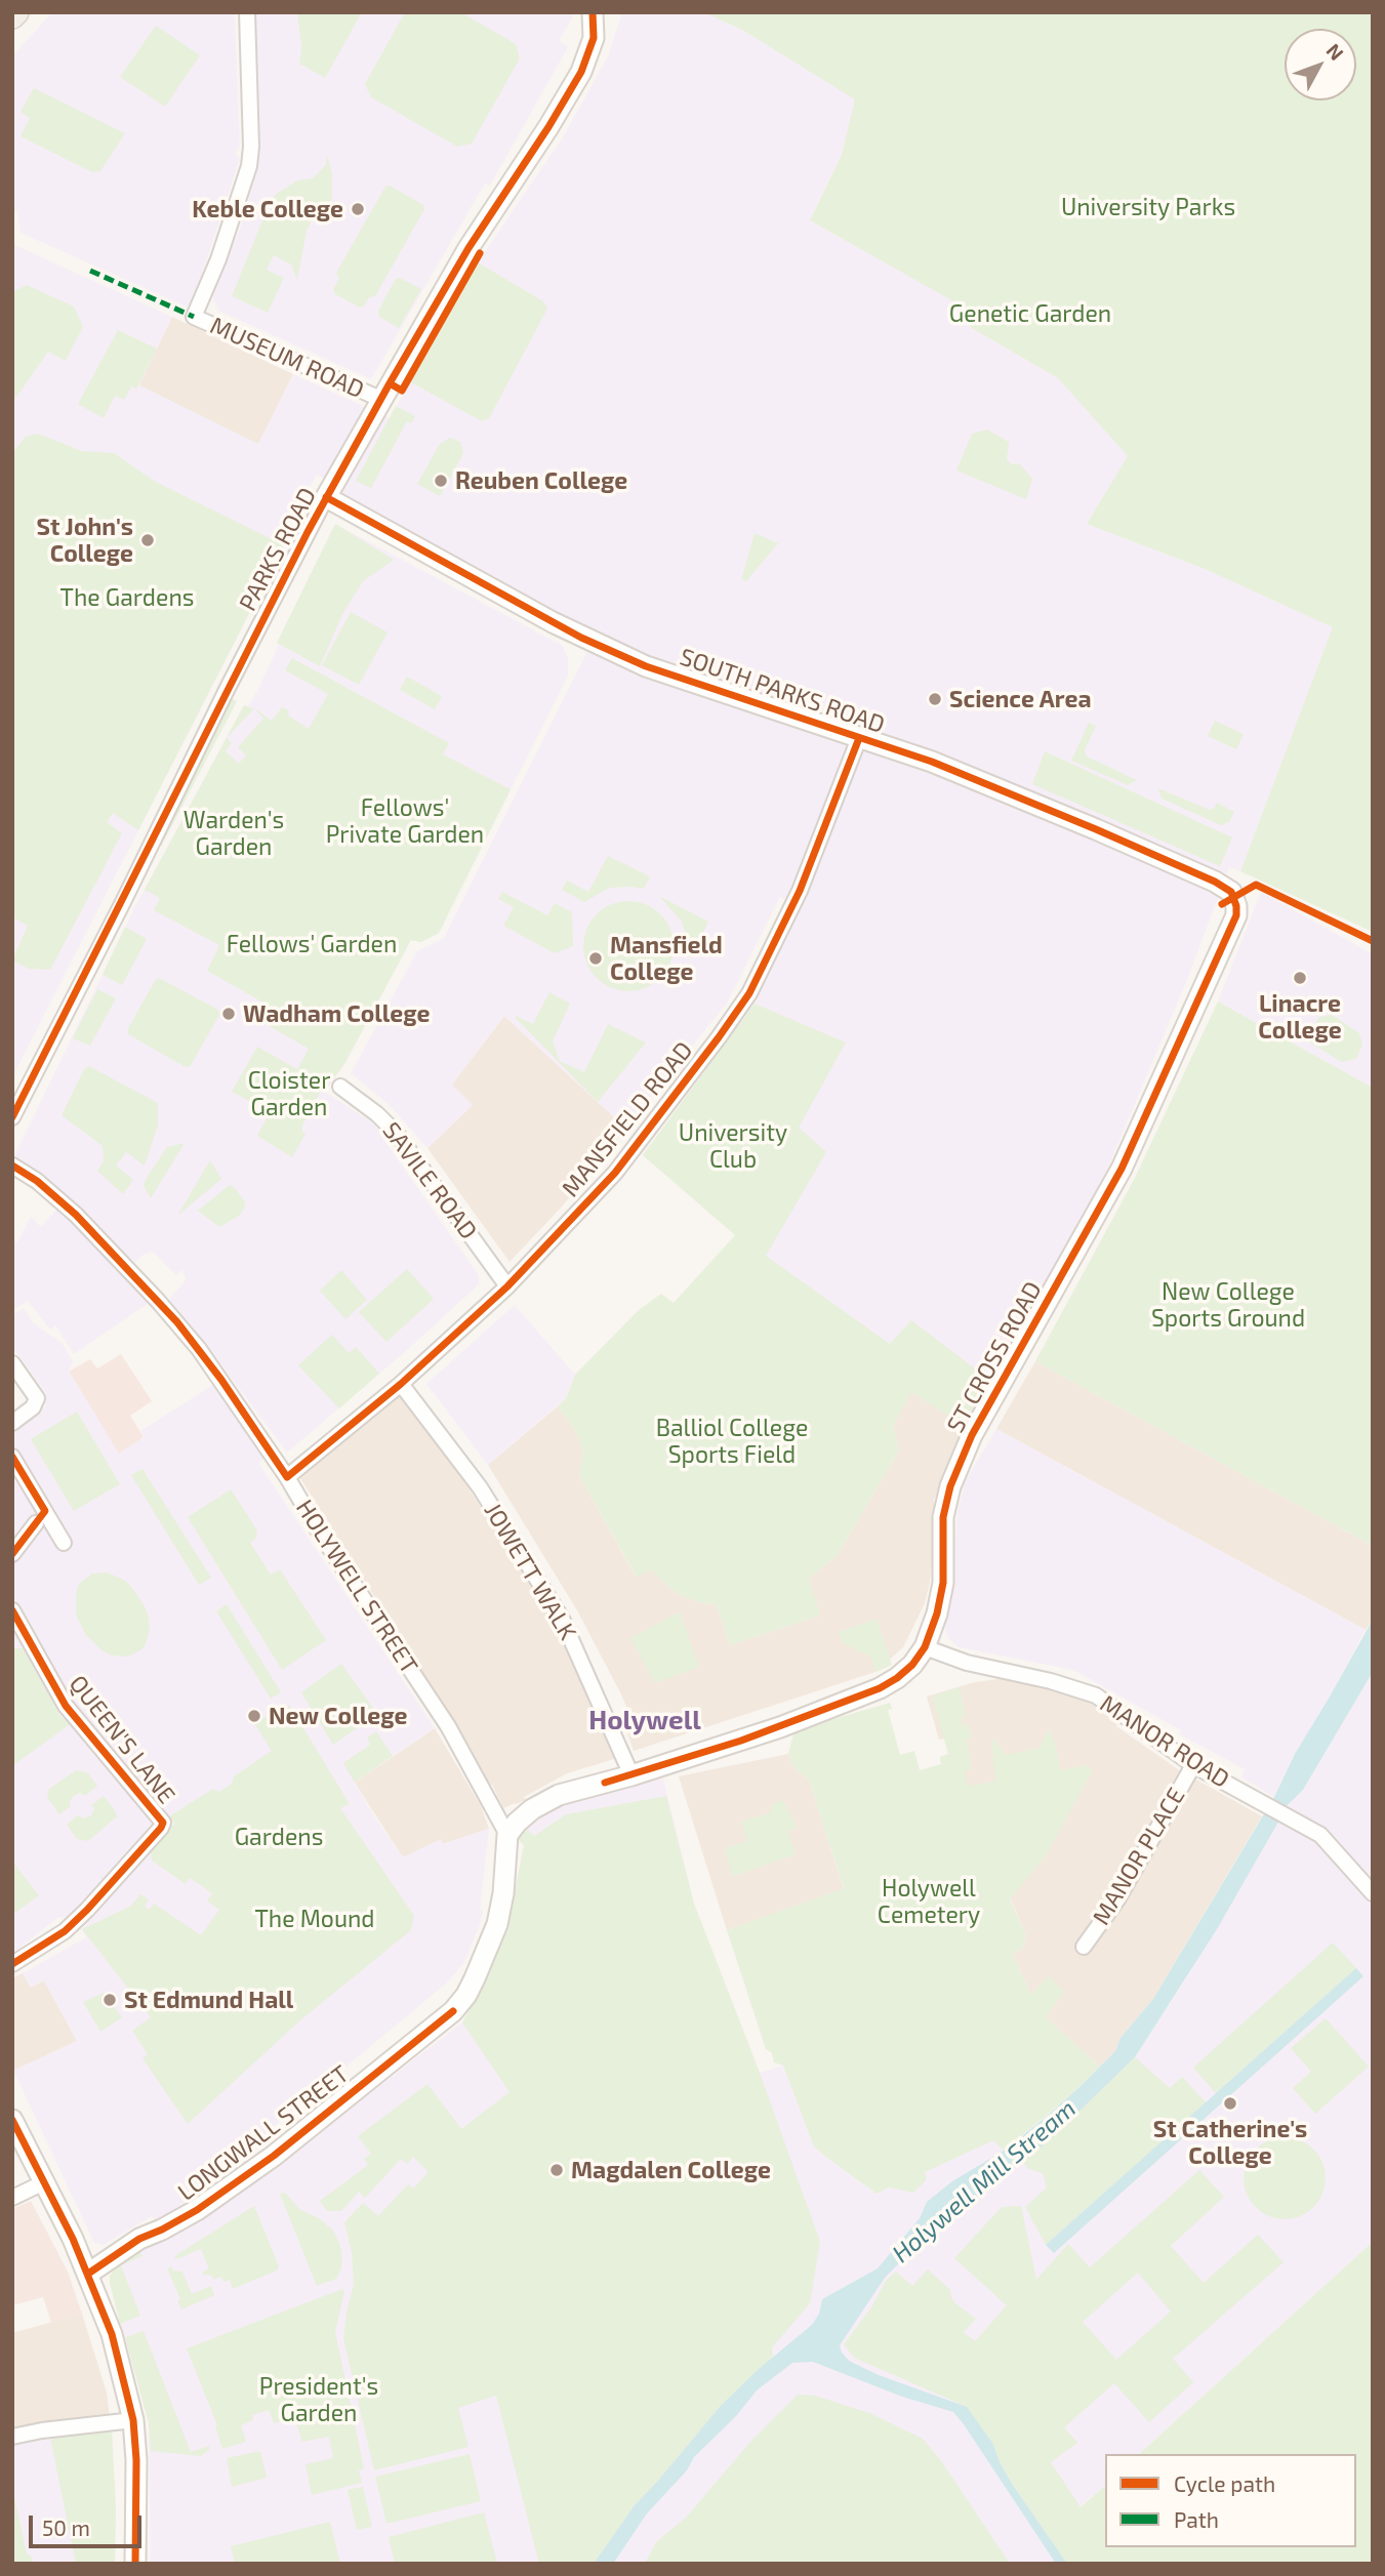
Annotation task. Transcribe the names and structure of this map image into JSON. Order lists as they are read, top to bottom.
{
  "streets": {
    "street": [
      "MUSEUM ROAD",
      "PARKS ROAD",
      "SOUTH PARKS ROAD",
      "MANSFIELD ROAD",
      "SAVILE ROAD",
      "ST CROSS ROAD",
      "JOWETT WALK",
      "HOLYWELL STREET",
      "QUEEN'S LANE",
      "MANOR ROAD",
      "MANOR PLACE",
      "LONGWALL STREET"
    ]
  },
  "crossings": [
    ["MUSEUM ROAD", "PARKS ROAD"],
    ["PARKS ROAD", "SOUTH PARKS ROAD"],
    ["SOUTH PARKS ROAD", "MANSFIELD ROAD"],
    ["SOUTH PARKS ROAD", "ST CROSS ROAD"],
    ["MANSFIELD ROAD", "SAVILE ROAD"],
    ["MANSFIELD ROAD", "JOWETT WALK"],
    ["MANSFIELD ROAD", "HOLYWELL STREET"],
    ["ST CROSS ROAD", "JOWETT WALK"],
    ["ST CROSS ROAD", "HOLYWELL STREET"],
    ["ST CROSS ROAD", "MANOR ROAD"],
    ["ST CROSS ROAD", "LONGWALL STREET"],
    ["HOLYWELL STREET", "LONGWALL STREET"],
    ["MANOR ROAD", "MANOR PLACE"]
  ],
  "districts": ["Holywell"],
  "water": ["Holywell Mill Stream"],
  "parks": [
    "University Parks",
    "Genetic Garden",
    "The Gardens",
    "Fellows' Private Garden",
    "Warden's Garden",
    "Fellows' Garden",
    "Cloister Garden",
    "University Club",
    "New College Sports Ground",
    "Balliol College Sports Field",
    "Gardens",
    "Holywell Cemetery",
    "The Mound",
    "President's Garden"
  ],
  "places": [
    "Keble College",
    "Reuben College",
    "St John's College",
    "Science Area",
    "Mansfield College",
    "Linacre College",
    "Wadham College",
    "New College",
    "St Edmund Hall",
    "St Catherine's College",
    "Magdalen College"
  ],
  "legend": ["Cycle path", "Path"],
  "scale_bar": "50 m",
  "north": "top right"
}
